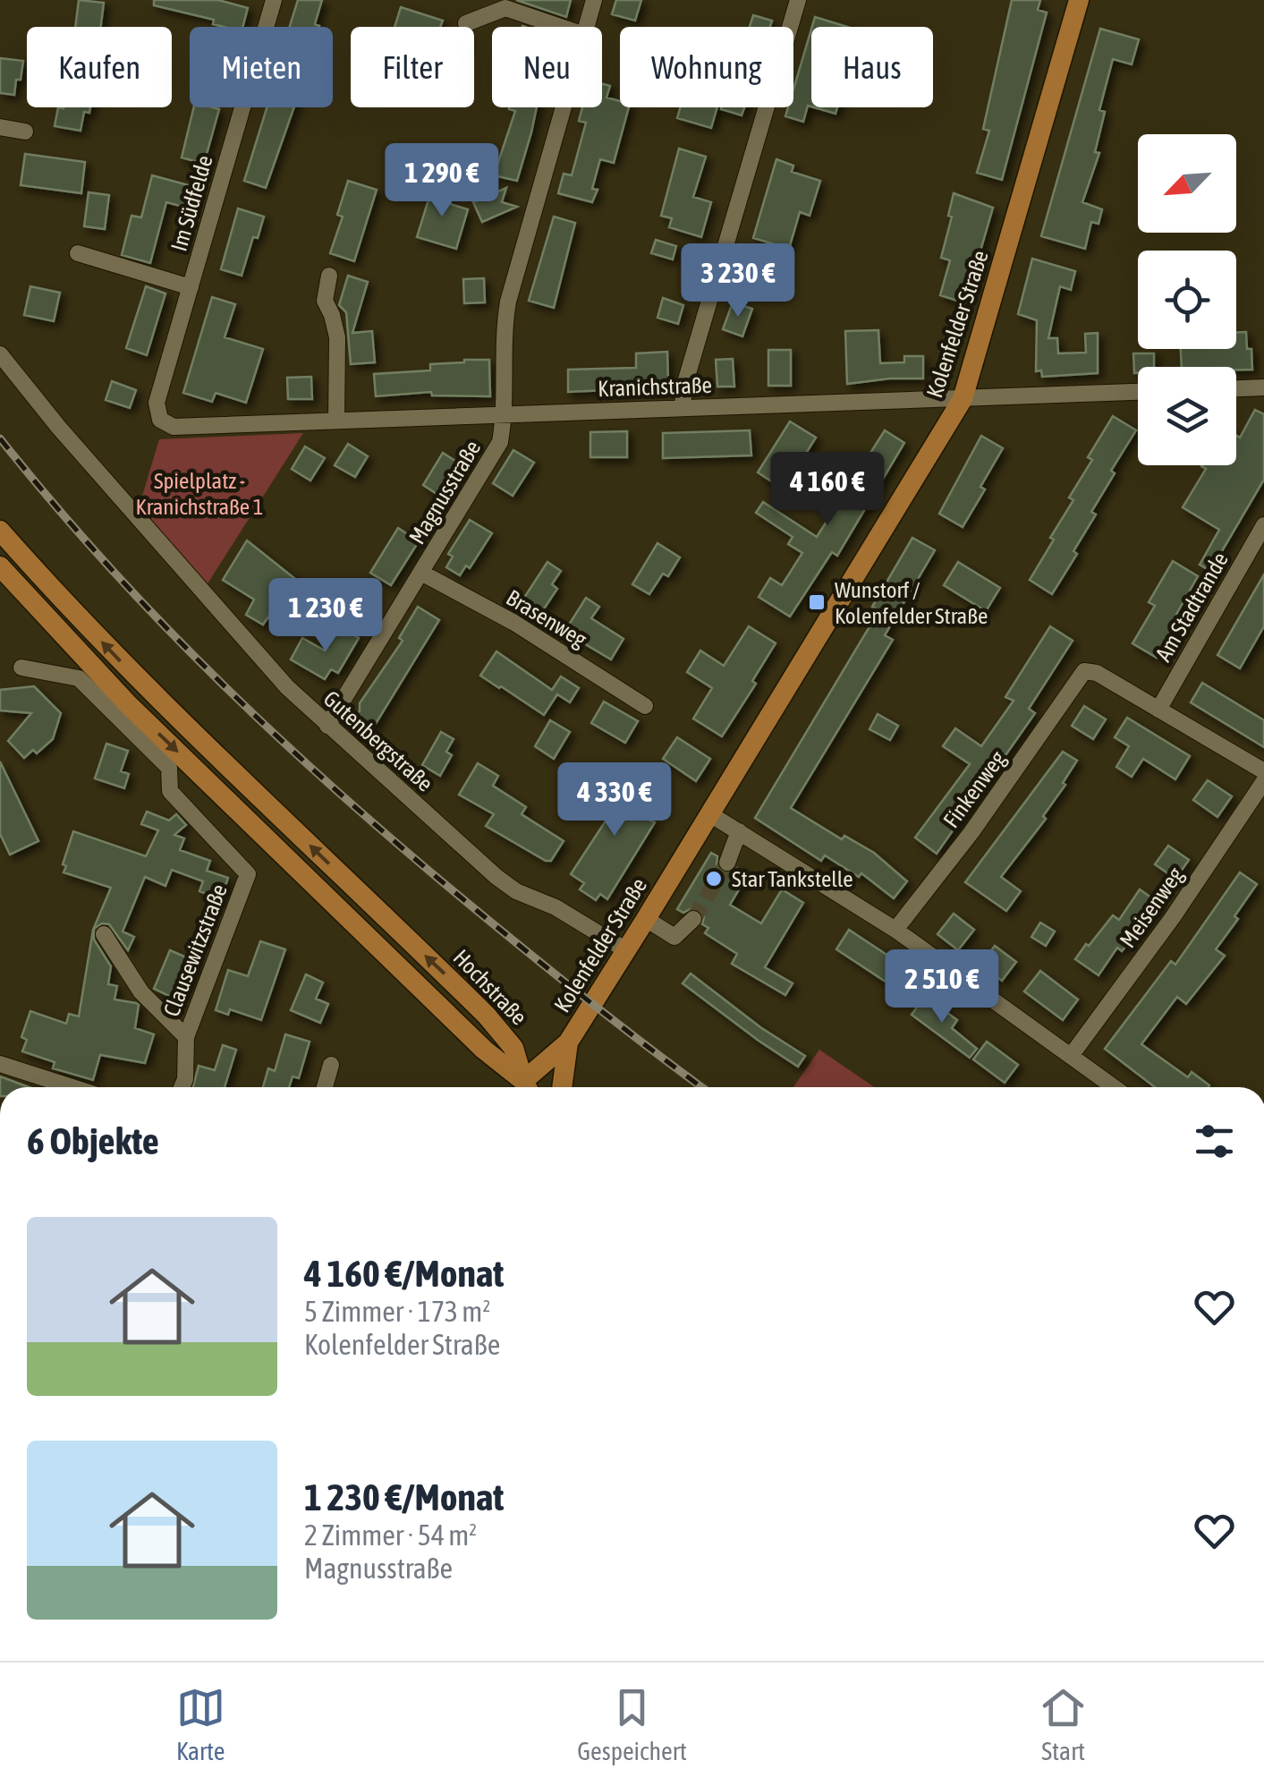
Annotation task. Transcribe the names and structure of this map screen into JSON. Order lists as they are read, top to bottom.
{
  "streets": {
    "main road": ["Kolenfelder Straße", "Hochstraße"],
    "street": [
      "Im Südfelde",
      "Kranichstraße",
      "Magnusstraße",
      "Am Stadtrande",
      "Brasenweg",
      "Gutenbergstraße",
      "Finkenweg",
      "Meisenweg",
      "Clausewitzstraße"
    ]
  },
  "crossings": [
    ["Im Südfelde", "Kranichstraße"],
    ["Kolenfelder Straße", "Kranichstraße"],
    ["Kolenfelder Straße", "Gutenbergstraße"],
    ["Kranichstraße", "Magnusstraße"],
    ["Magnusstraße", "Brasenweg"],
    ["Magnusstraße", "Gutenbergstraße"],
    ["Am Stadtrande", "Finkenweg"]
  ],
  "parks": ["Spielplatz - Kranichstraße 1"],
  "places": {
    "transit": ["Wunstorf / Kolenfelder Straße"],
    "other": ["Star Tankstelle"]
  },
  "north": "bottom left",
  "page": {
    "chip": [
      "Kaufen",
      "Mieten",
      "Filter",
      "Neu",
      "Wohnung",
      "Haus"
    ],
    "price": [
      "1 290 €",
      "3 230 €",
      "4 160 €",
      "1 230 €",
      "4 330 €",
      "2 510 €"
    ],
    "heading": "6 Objekte",
    "list": [
      {
        "name": "4 160 €/Monat",
        "note": "5 Zimmer · 173 m² · Kolenfelder Straße"
      },
      {
        "name": "1 230 €/Monat",
        "note": "2 Zimmer · 54 m² · Magnusstraße"
      }
    ],
    "tabs": ["Karte", "Gespeichert", "Start"]
  }
}
